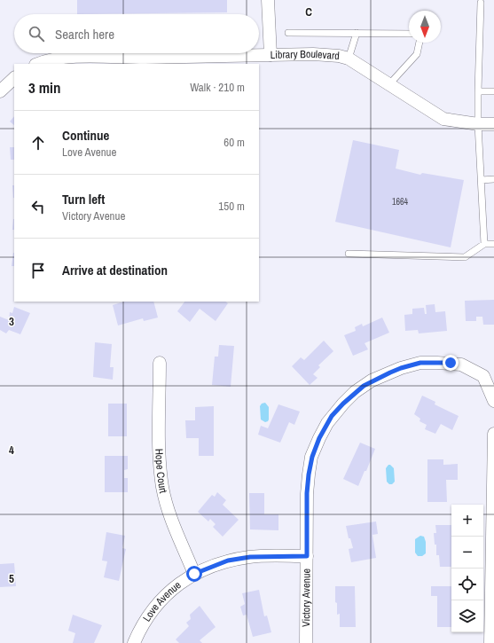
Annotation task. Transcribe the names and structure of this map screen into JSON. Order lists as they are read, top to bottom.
{
  "streets": {
    "street": [
      "Library Boulevard",
      "Hope Court",
      "Victory Avenue",
      "Love Avenue"
    ]
  },
  "crossings": [
    ["Hope Court", "Love Avenue"],
    ["Victory Avenue", "Love Avenue"]
  ],
  "house_numbers": ["1664"],
  "north": "bottom",
  "page": {
    "search": "Search here",
    "heading": ["3 min", "Walk · 210 m"],
    "list": [
      ["Continue", "Love Avenue", "60 m"],
      ["Turn left", "Victory Avenue", "150 m"],
      "Arrive at destination"
    ],
    "map_buttons": ["+", "−"]
  },
  "grid": {
    "columns": ["C"],
    "rows": ["3", "4", "5"]
  }
}
